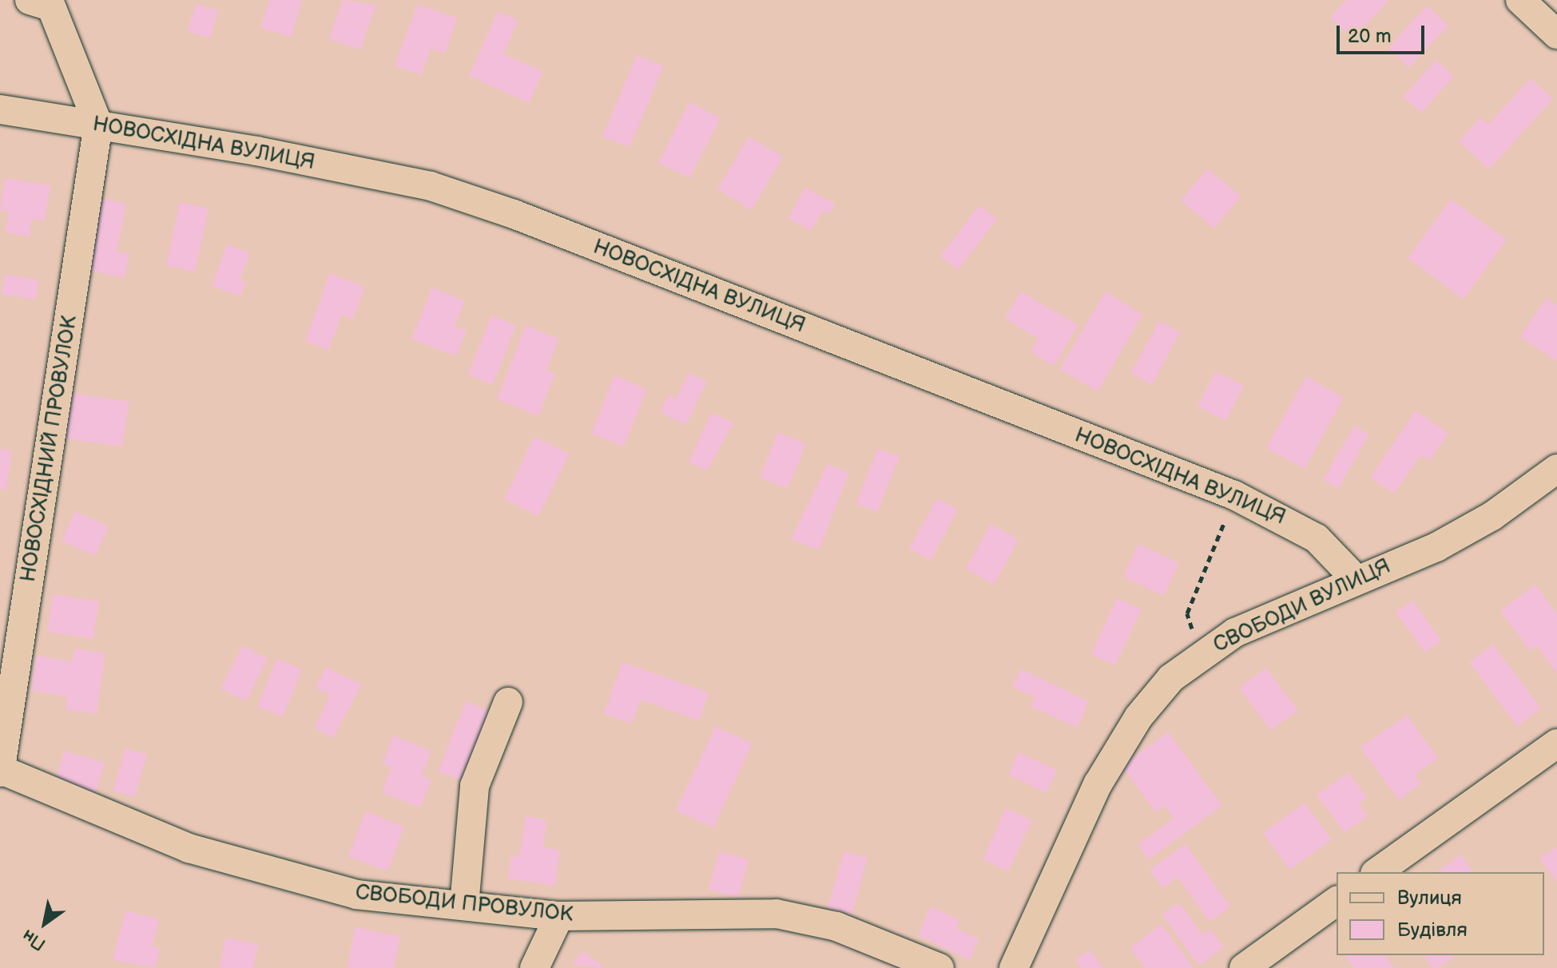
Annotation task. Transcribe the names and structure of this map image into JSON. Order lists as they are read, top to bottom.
{
  "streets": {
    "street": [
      "НОВОСХІДНА ВУЛИЦЯ",
      "НОВОСХІДНИЙ ПРОВУЛОК",
      "СВОБОДИ ВУЛИЦЯ",
      "СВОБОДИ ПРОВУЛОК"
    ]
  },
  "crossings": [
    ["НОВОСХІДНА ВУЛИЦЯ", "НОВОСХІДНИЙ ПРОВУЛОК"],
    ["НОВОСХІДНА ВУЛИЦЯ", "СВОБОДИ ВУЛИЦЯ"],
    ["НОВОСХІДНИЙ ПРОВУЛОК", "СВОБОДИ ПРОВУЛОК"]
  ],
  "legend": ["Вулиця", "Будівля"],
  "scale_bar": "20 m",
  "north": "bottom left"
}
